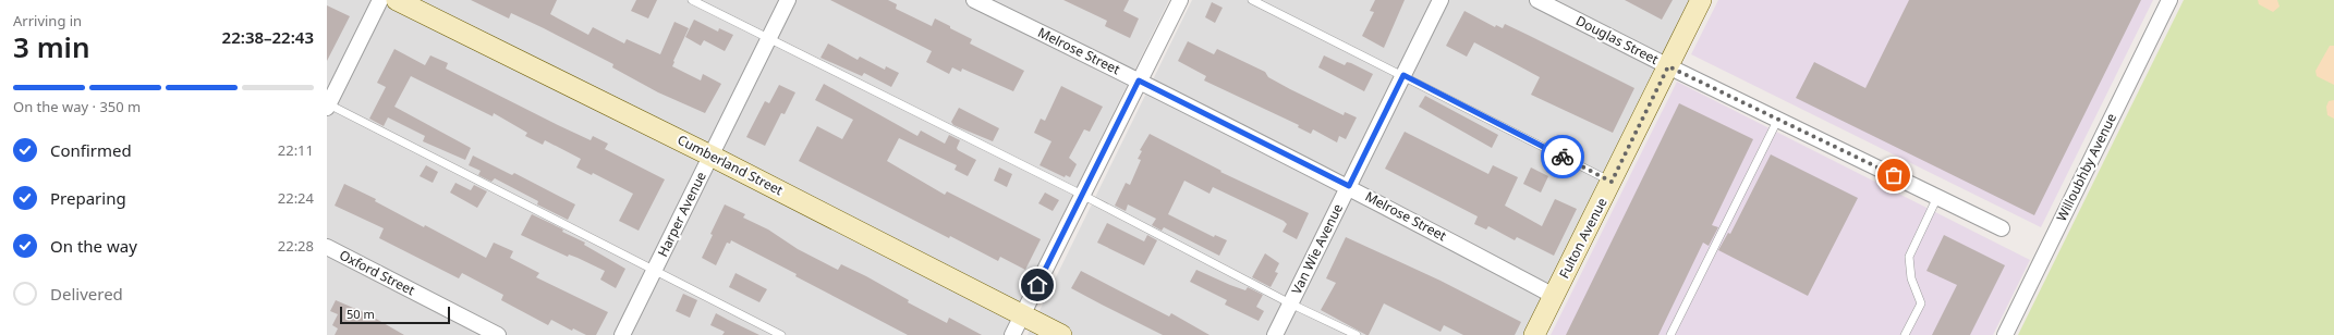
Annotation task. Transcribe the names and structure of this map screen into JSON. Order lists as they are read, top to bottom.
{
  "streets": {
    "street": [
      "Douglas Street",
      "Melrose Street",
      "Cumberland Street",
      "Willoubhby Avenue",
      "Harper Avenue",
      "Fulton Avenue",
      "Van Wie Avenue",
      "Oxford Street"
    ]
  },
  "crossings": [
    ["Douglas Street", "Fulton Avenue"],
    ["Melrose Street", "Fulton Avenue"],
    ["Melrose Street", "Van Wie Avenue"],
    ["Cumberland Street", "Harper Avenue"]
  ],
  "scale_bar": "50 m",
  "page": {
    "heading": ["3 min", "Arriving in", "22:38–22:43"],
    "bar": "On the way · 350 m",
    "list": [
      ["Confirmed", "22:11"],
      ["Preparing", "22:24"],
      ["On the way", "22:28"],
      "Delivered"
    ],
    "scale": "50 m"
  }
}
